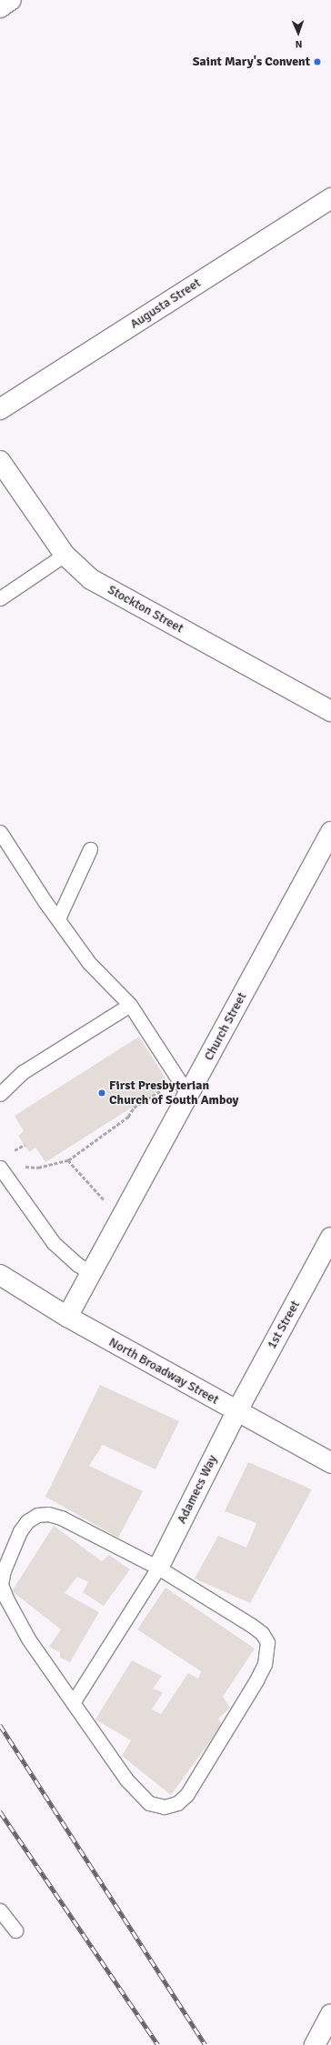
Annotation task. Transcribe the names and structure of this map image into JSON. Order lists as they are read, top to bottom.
{
  "streets": {
    "street": [
      "Augusta Street",
      "Stockton Street",
      "Church Street",
      "1st Street",
      "North Broadway Street",
      "Adamecs Way"
    ]
  },
  "crossings": [
    ["Church Street", "North Broadway Street"],
    ["1st Street", "North Broadway Street"],
    ["1st Street", "Adamecs Way"],
    ["North Broadway Street", "Adamecs Way"]
  ],
  "places": ["Saint Mary's Convent", "First Presbyterian Church of South Amboy"],
  "north": "bottom"
}
